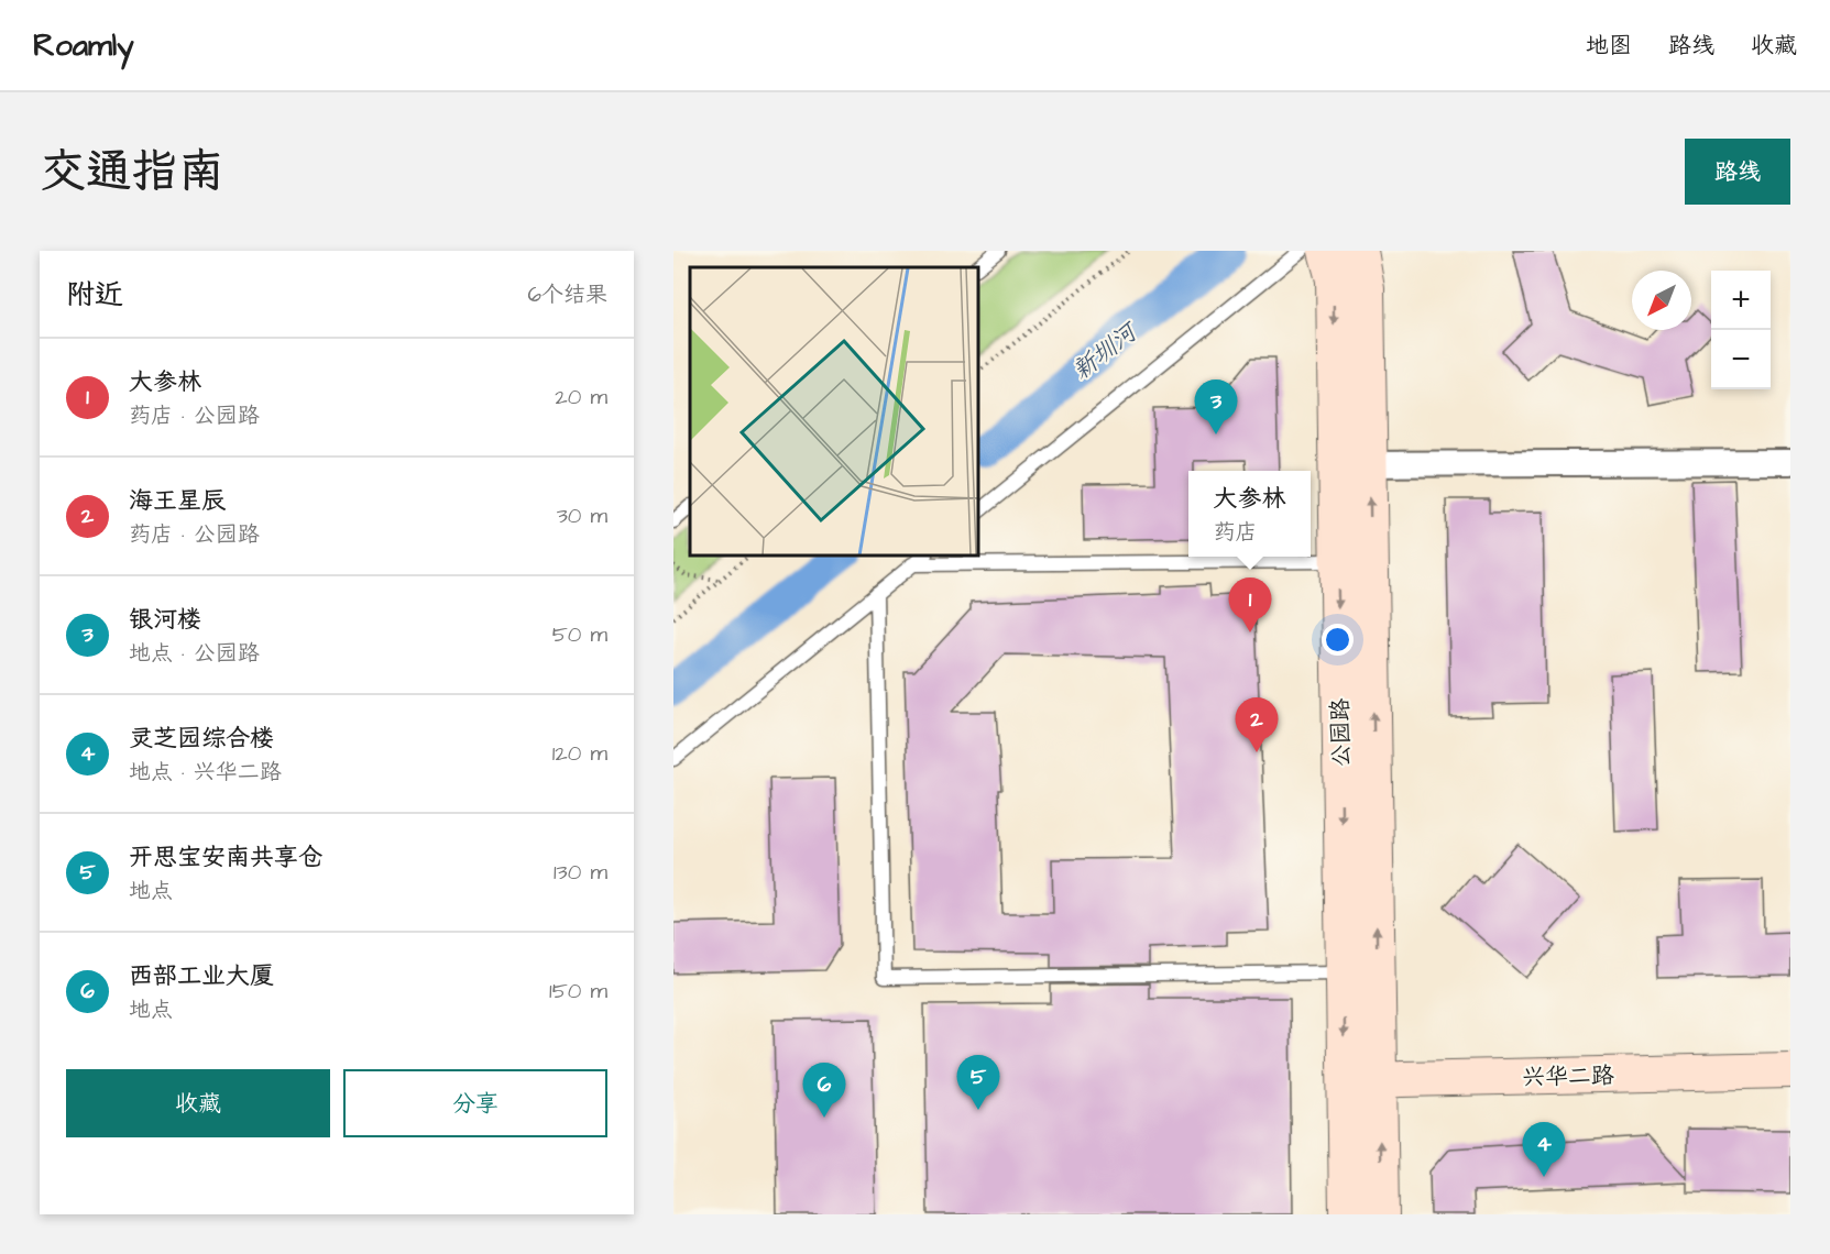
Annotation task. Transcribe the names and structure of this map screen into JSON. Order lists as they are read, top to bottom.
{
  "streets": {
    "main road": ["公园路", "兴华二路"]
  },
  "crossings": [
    ["公园路", "兴华二路"]
  ],
  "water": ["新圳河"],
  "north": "bottom left",
  "page": {
    "header": "Roamly",
    "nav": ["地图", "路线", "收藏"],
    "title": "交通指南",
    "buttons": [
      "路线",
      ["收藏", "分享"]
    ],
    "heading": ["附近", "6个结果"],
    "map_buttons": ["+", "−"],
    "list": [
      {
        "mark": "1",
        "name": "大参林",
        "note": "药店 · 公园路",
        "value": "20 m"
      },
      {
        "mark": "2",
        "name": "海王星辰",
        "note": "药店 · 公园路",
        "value": "30 m"
      },
      {
        "mark": "3",
        "name": "银河楼",
        "note": "地点 · 公园路",
        "value": "50 m"
      },
      {
        "mark": "4",
        "name": "灵芝园综合楼",
        "note": "地点 · 兴华二路",
        "value": "120 m"
      },
      {
        "mark": "5",
        "name": "开思宝安南共享仓",
        "note": "地点",
        "value": "130 m"
      },
      {
        "mark": "6",
        "name": "西部工业大厦",
        "note": "地点",
        "value": "150 m"
      }
    ],
    "pins": [
      "3",
      "1",
      "2",
      "5",
      "6",
      "4"
    ],
    "popup": ["大参林", "药店"]
  }
}
